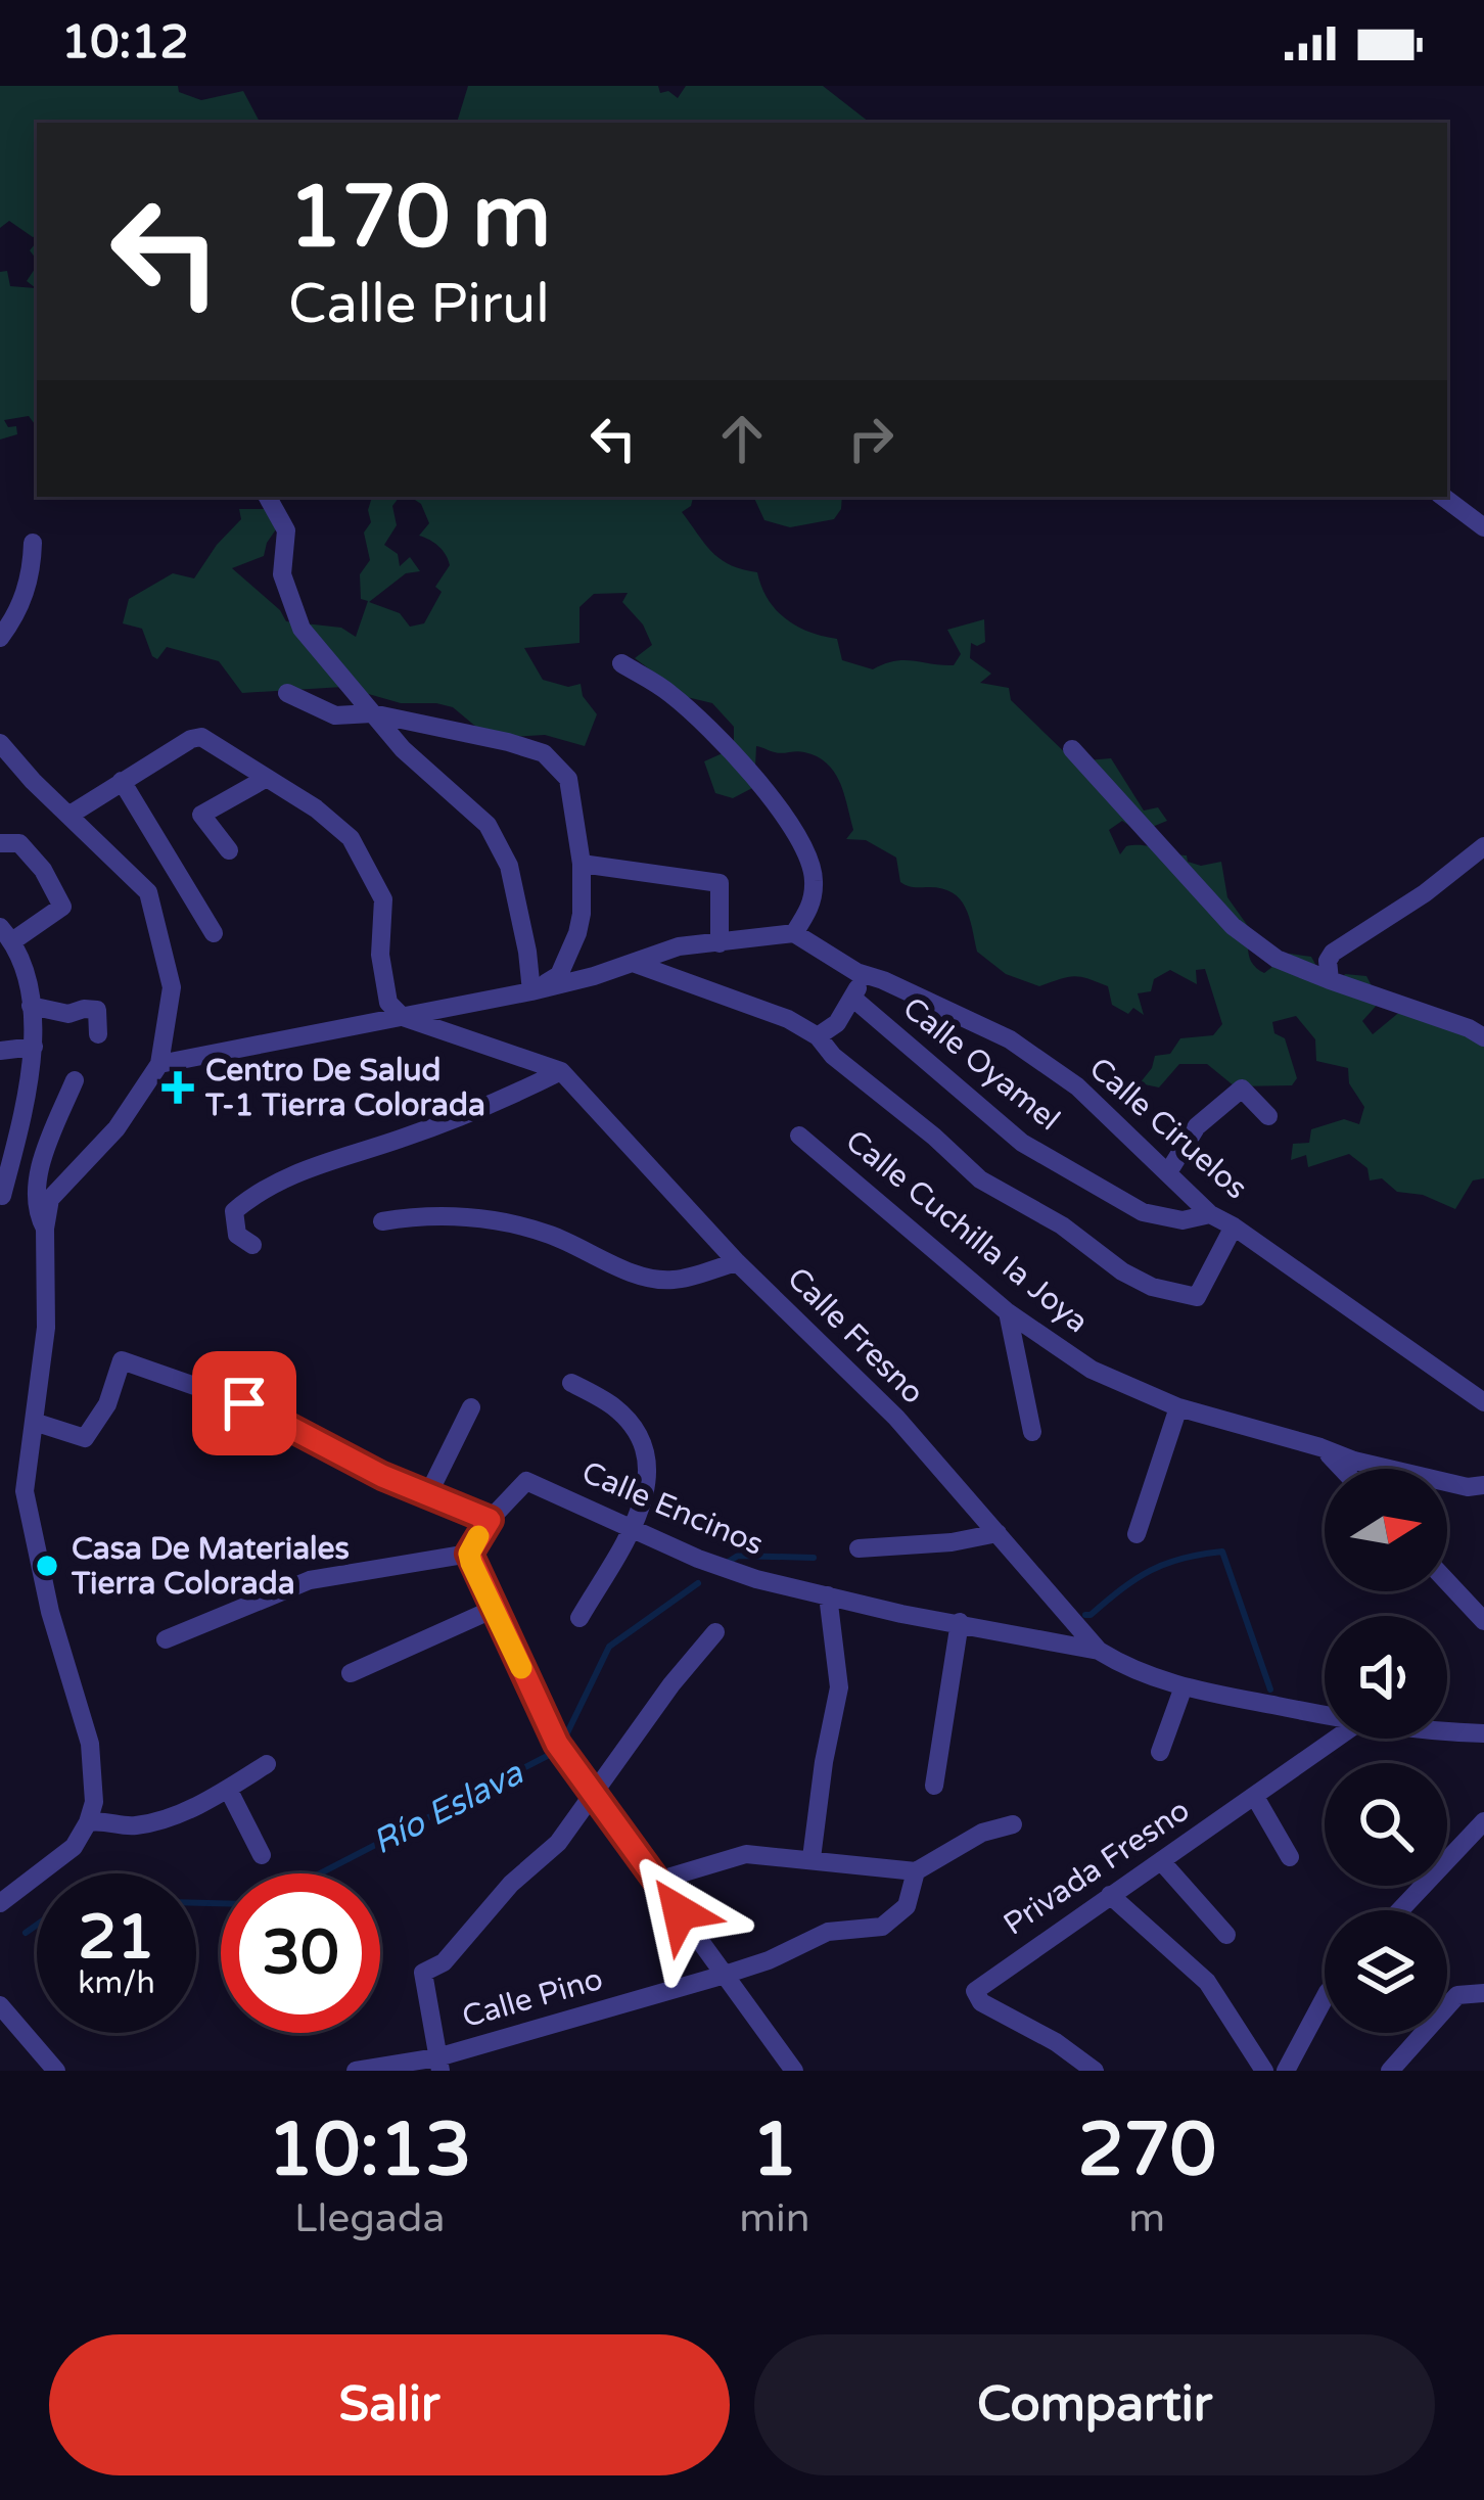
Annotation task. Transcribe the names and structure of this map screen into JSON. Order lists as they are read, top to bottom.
{
  "streets": {
    "street": [
      "Calle Oyamel",
      "Calle Ciruelos",
      "Calle Cuchilla la Joya",
      "Calle Fresno",
      "Calle Encinos",
      "Privada Fresno",
      "Calle Pino"
    ]
  },
  "crossings": [
    ["Calle Oyamel", "Calle Ciruelos"],
    ["Calle Fresno", "Calle Encinos"]
  ],
  "water": ["Río Eslava"],
  "places": {
    "health": ["Centro De Salud T-1 Tierra Colorada"],
    "other": ["Casa De Materiales Tierra Colorada"]
  },
  "north": "right",
  "page": {
    "status": "10:12",
    "turn": ["170 m", "Calle Pirul"],
    "speed": "21 km/h",
    "limit": "30",
    "eta": [
      "10:13",
      "Llegada",
      "1",
      "min",
      "270",
      "m"
    ],
    "buttons": ["Salir", "Compartir"]
  }
}
